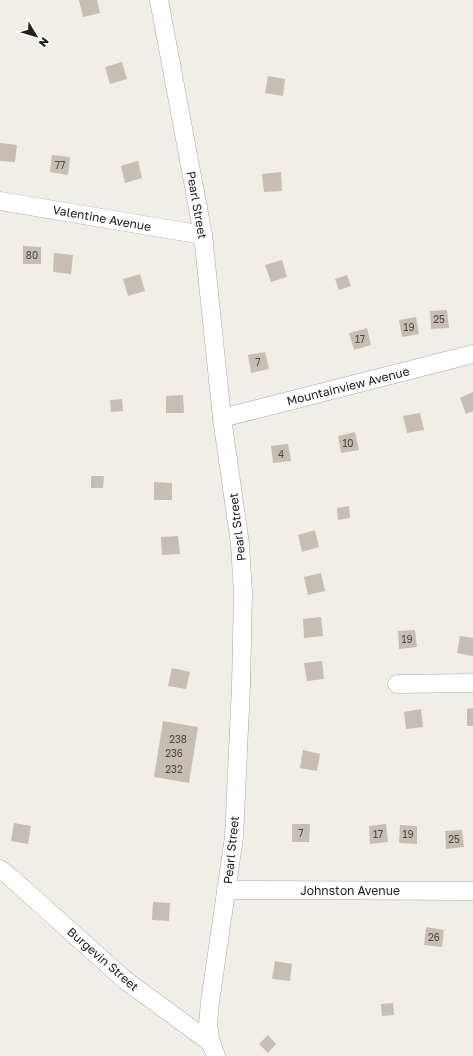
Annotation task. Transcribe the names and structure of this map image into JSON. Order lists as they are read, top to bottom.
{
  "streets": {
    "street": [
      "Pearl Street",
      "Valentine Avenue",
      "Mountainview Avenue",
      "Johnston Avenue",
      "Burgevin Street"
    ]
  },
  "crossings": [
    ["Pearl Street", "Valentine Avenue"],
    ["Pearl Street", "Mountainview Avenue"],
    ["Pearl Street", "Johnston Avenue"],
    ["Pearl Street", "Burgevin Street"]
  ],
  "house_numbers": [
    "77",
    "80",
    "25",
    "19",
    "17",
    "7",
    "10",
    "4",
    "19",
    "238",
    "236",
    "232",
    "7",
    "17",
    "19",
    "25",
    "26"
  ],
  "north": "bottom right"
}
